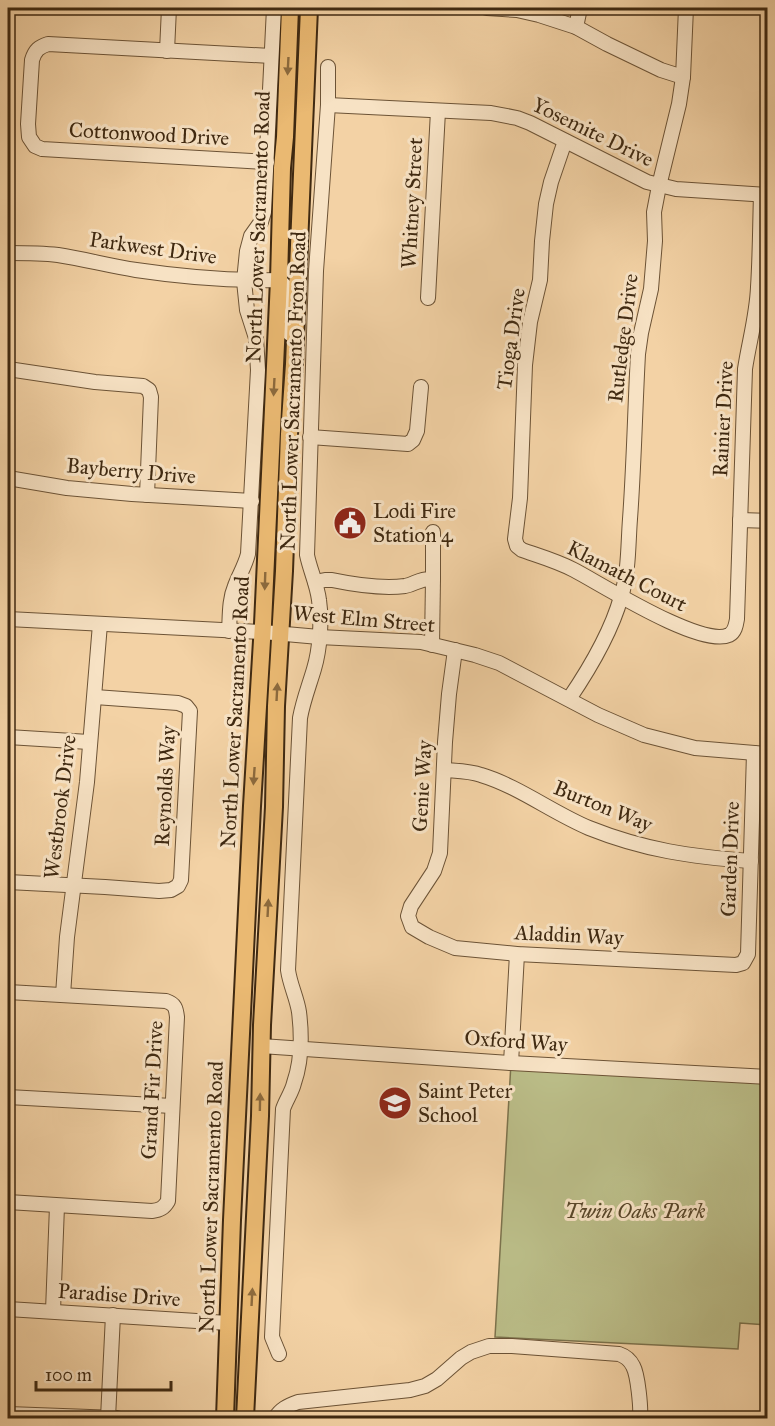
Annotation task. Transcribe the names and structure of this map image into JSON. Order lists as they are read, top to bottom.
{
  "streets": {
    "main road": ["North Lower Sacramento Road"],
    "street": [
      "Yosemite Drive",
      "Cottonwood Drive",
      "Whitney Street",
      "Parkwest Drive",
      "Rutledge Drive",
      "Tioga Drive",
      "North Lower Sacramento Fron Road",
      "Rainier Drive",
      "Bayberry Drive",
      "Klamath Court",
      "West Elm Street",
      "Reynolds Way",
      "Genie Way",
      "Burton Way",
      "Westbrook Drive",
      "Garden Drive",
      "Aladdin Way",
      "Oxford Way",
      "Grand Fir Drive",
      "Paradise Drive"
    ]
  },
  "crossings": [
    ["Yosemite Drive", "Whitney Street"],
    ["Yosemite Drive", "Rutledge Drive"],
    ["Yosemite Drive", "Tioga Drive"],
    ["Yosemite Drive", "North Lower Sacramento Fron Road"],
    ["Yosemite Drive", "Rainier Drive"],
    ["Cottonwood Drive", "North Lower Sacramento Fron Road"],
    ["North Lower Sacramento Road", "Parkwest Drive"],
    ["North Lower Sacramento Road", "West Elm Street"],
    ["North Lower Sacramento Road", "Oxford Way"],
    ["North Lower Sacramento Road", "Paradise Drive"],
    ["Parkwest Drive", "North Lower Sacramento Fron Road"],
    ["Rutledge Drive", "Klamath Court"],
    ["Rutledge Drive", "West Elm Street"],
    ["Tioga Drive", "Klamath Court"],
    ["North Lower Sacramento Fron Road", "Bayberry Drive"],
    ["North Lower Sacramento Fron Road", "West Elm Street"],
    ["North Lower Sacramento Fron Road", "Oxford Way"],
    ["Rainier Drive", "Klamath Court"],
    ["West Elm Street", "Genie Way"],
    ["West Elm Street", "Westbrook Drive"],
    ["West Elm Street", "Garden Drive"],
    ["Reynolds Way", "Westbrook Drive"],
    ["Genie Way", "Burton Way"],
    ["Genie Way", "Aladdin Way"],
    ["Burton Way", "Garden Drive"],
    ["Westbrook Drive", "Grand Fir Drive"],
    ["Garden Drive", "Aladdin Way"]
  ],
  "parks": ["Twin Oaks Park"],
  "places": {
    "public building": ["Lodi Fire Station 4"],
    "school or university": ["Saint Peter School"]
  },
  "scale_bar": "100 m"
}
